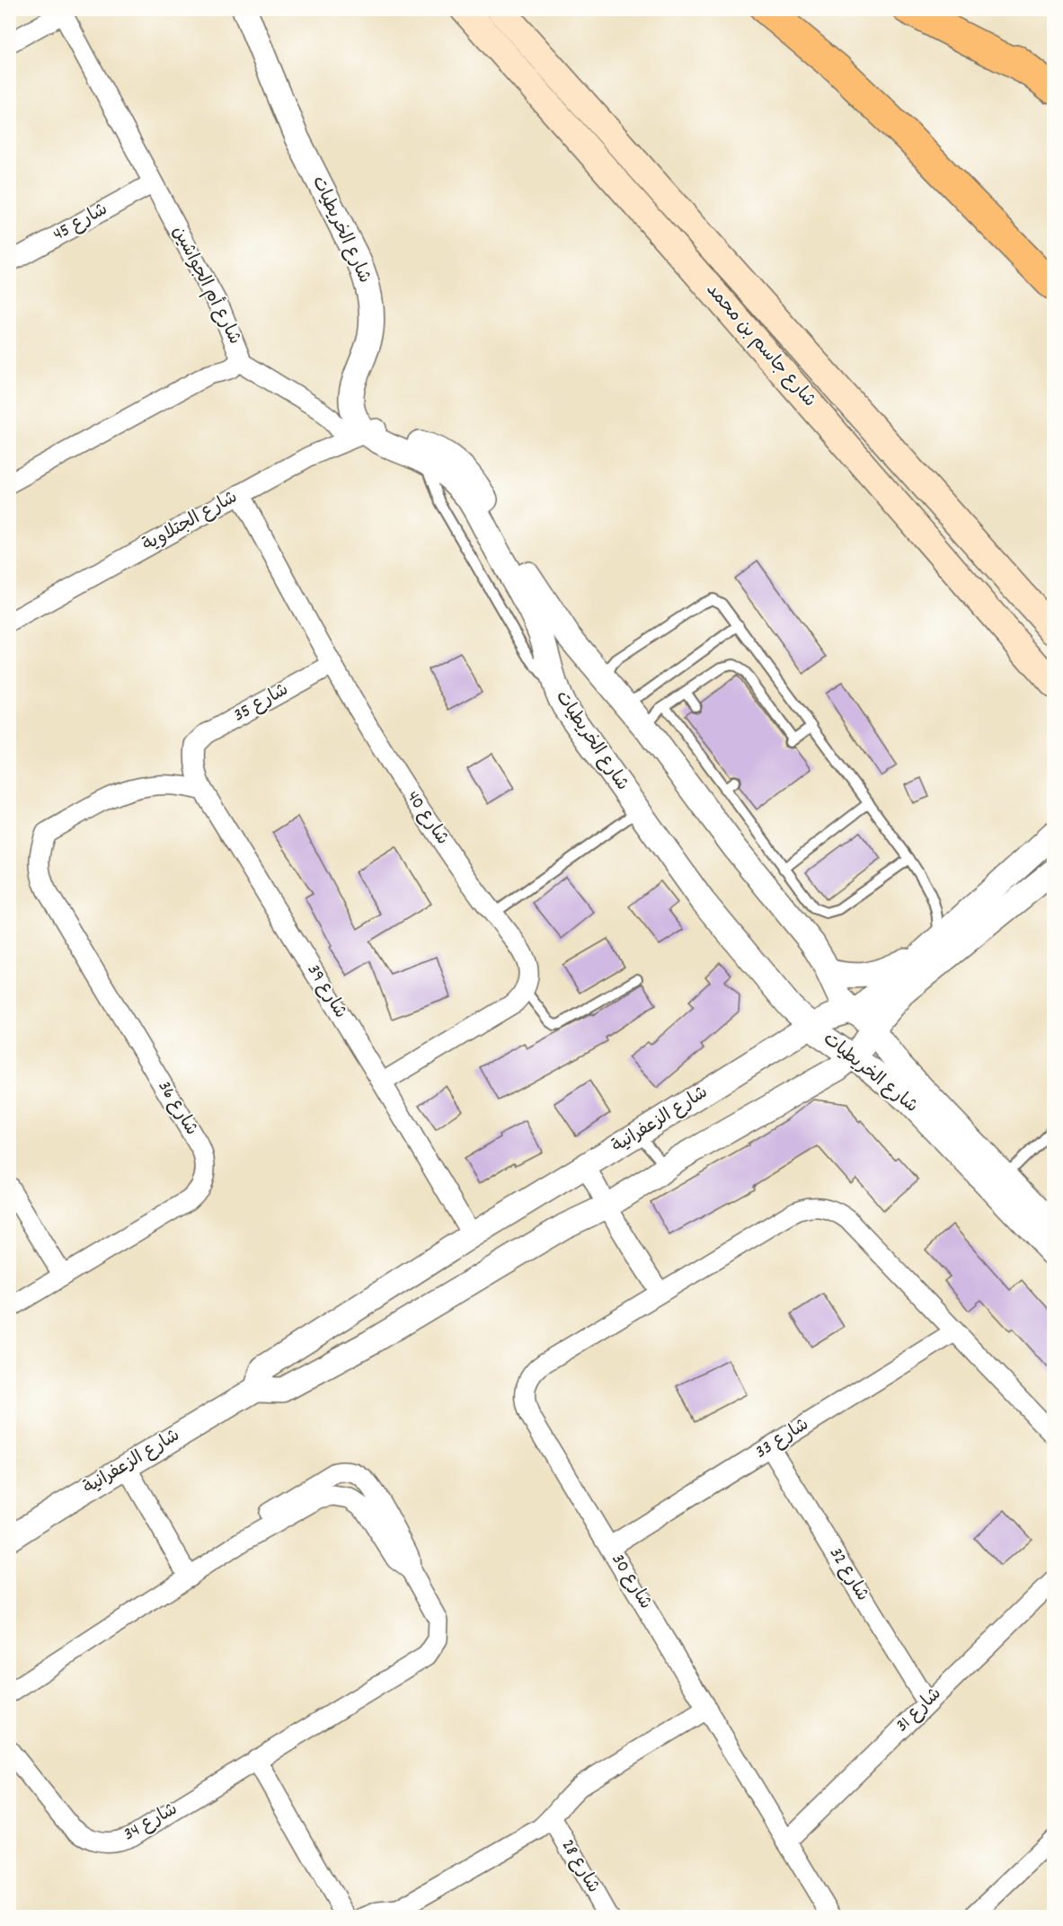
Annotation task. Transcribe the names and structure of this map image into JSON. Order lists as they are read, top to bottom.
{
  "streets": {
    "main road": ["شارع جاسم بن محمد"],
    "street": [
      "شارع 45",
      "شارع الخريطيات",
      "شارع أم الجواشين",
      "شارع الجتلاوية",
      "شارع 35",
      "شارع 40",
      "شارع 39",
      "شارع 36",
      "شارع الزعفرانية",
      "شارع 33",
      "شارع 32",
      "شارع 30",
      "شارع 31",
      "شارع 34",
      "شارع 28"
    ]
  },
  "crossings": [
    ["شارع 45", "شارع أم الجواشين"],
    ["شارع الخريطيات", "شارع الجتلاوية"],
    ["شارع الخريطيات", "شارع الزعفرانية"],
    ["شارع الجتلاوية", "شارع 40"],
    ["شارع 35", "شارع 40"],
    ["شارع 35", "شارع 39"],
    ["شارع 39", "شارع 36"],
    ["شارع 39", "شارع الزعفرانية"],
    ["شارع 33", "شارع 32"],
    ["شارع 33", "شارع 30"],
    ["شارع 32", "شارع 31"],
    ["شارع 30", "شارع 31"]
  ]
}
